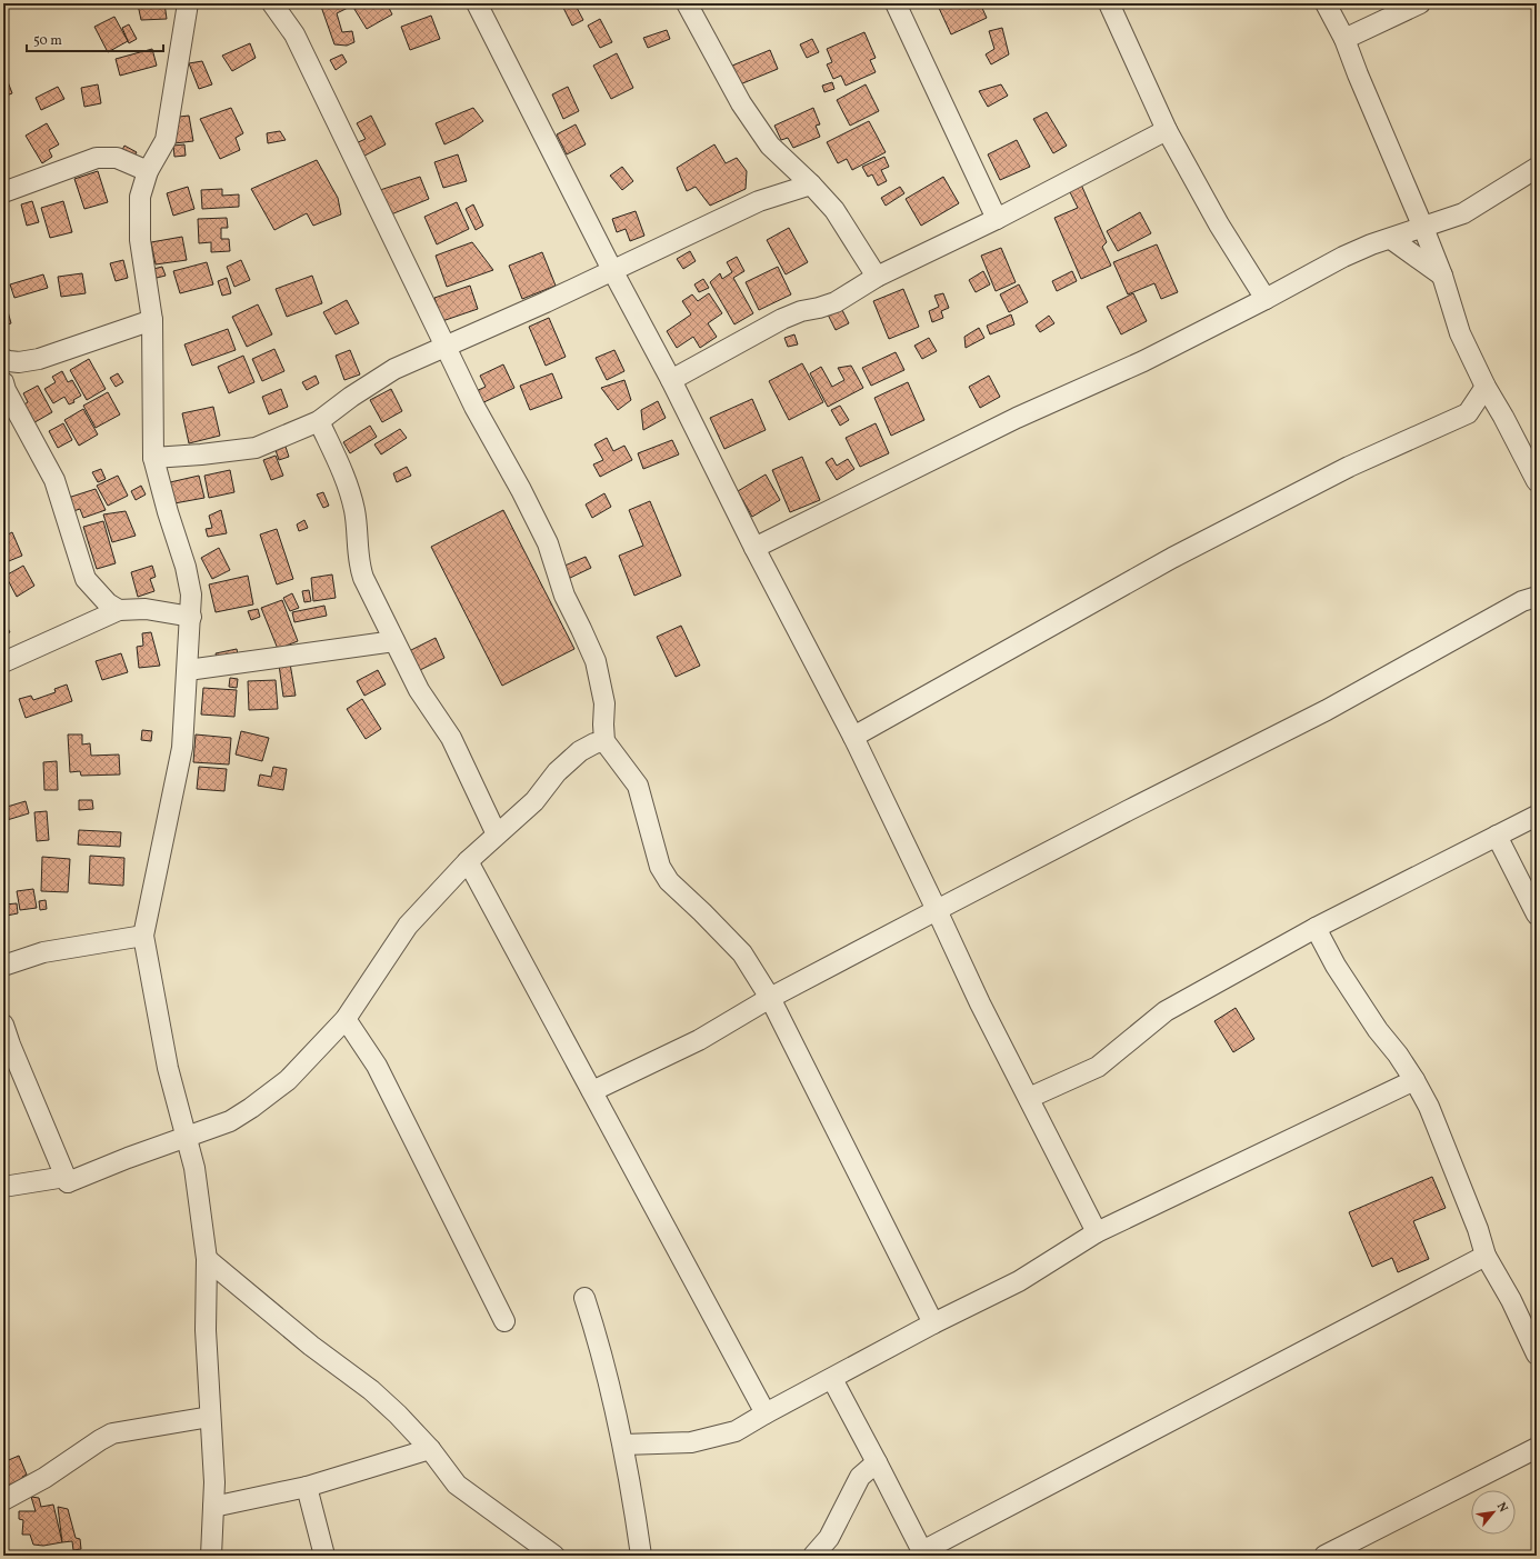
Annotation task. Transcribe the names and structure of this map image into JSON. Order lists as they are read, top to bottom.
{
  "scale_bar": "50 m",
  "north": "top right"
}
